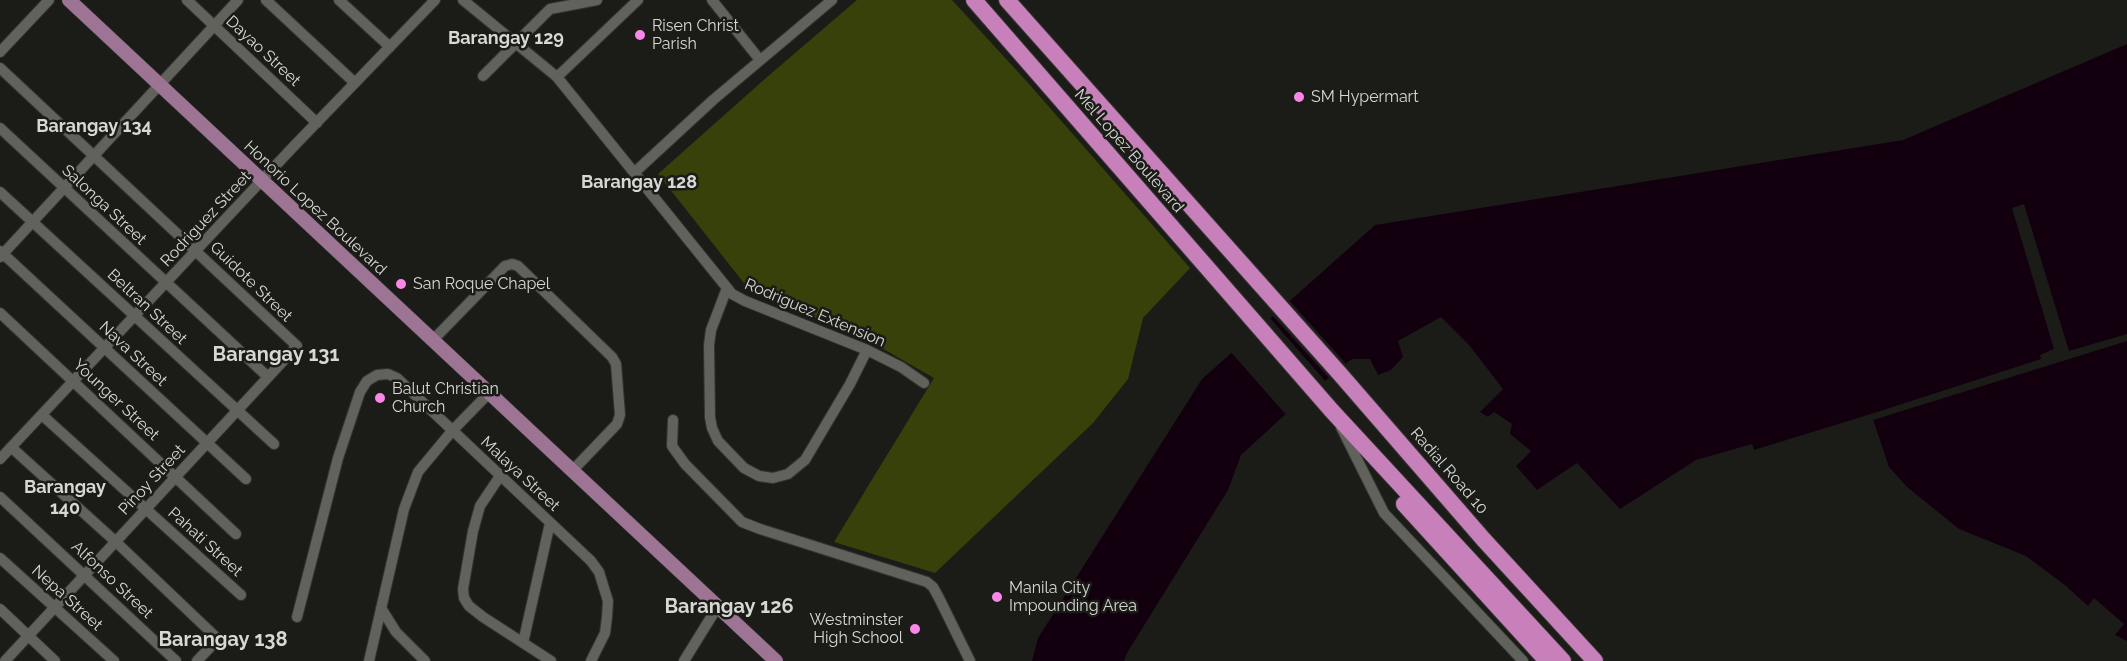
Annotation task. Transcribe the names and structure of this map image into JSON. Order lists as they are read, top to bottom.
{
  "streets": {
    "highway": ["Mel Lopez Boulevard", "Radial Road 10"],
    "main road": ["Honorio Lopez Boulevard"],
    "street": [
      "Dayao Street",
      "Salonga Street",
      "Rodriguez Street",
      "Guidote Street",
      "Beltran Street",
      "Rodriguez Extension",
      "Nava Street",
      "Younger Street",
      "Malaya Street",
      "Pinoy Street",
      "Pahati Street",
      "Alfonso Street",
      "Nepa Street"
    ]
  },
  "crossings": [
    ["Dayao Street", "Rodriguez Street"],
    ["Mel Lopez Boulevard", "Radial Road 10"],
    ["Salonga Street", "Rodriguez Street"],
    ["Salonga Street", "Pinoy Street"],
    ["Honorio Lopez Boulevard", "Rodriguez Street"],
    ["Rodriguez Street", "Guidote Street"],
    ["Rodriguez Street", "Beltran Street"],
    ["Rodriguez Street", "Nava Street"],
    ["Rodriguez Street", "Younger Street"],
    ["Rodriguez Street", "Pahati Street"],
    ["Guidote Street", "Pinoy Street"],
    ["Beltran Street", "Pinoy Street"],
    ["Nava Street", "Pinoy Street"],
    ["Younger Street", "Pinoy Street"],
    ["Pinoy Street", "Pahati Street"],
    ["Pinoy Street", "Alfonso Street"],
    ["Pinoy Street", "Nepa Street"]
  ],
  "districts": [
    "Barangay 129",
    "Barangay 134",
    "Barangay 128",
    "Barangay 131",
    "Barangay 140",
    "Barangay 126",
    "Barangay 138"
  ],
  "places": [
    "Risen Christ Parish",
    "SM Hypermart",
    "San Roque Chapel",
    "Balut Christian Church",
    "Manila City Impounding Area",
    "Westminster High School"
  ]
}
